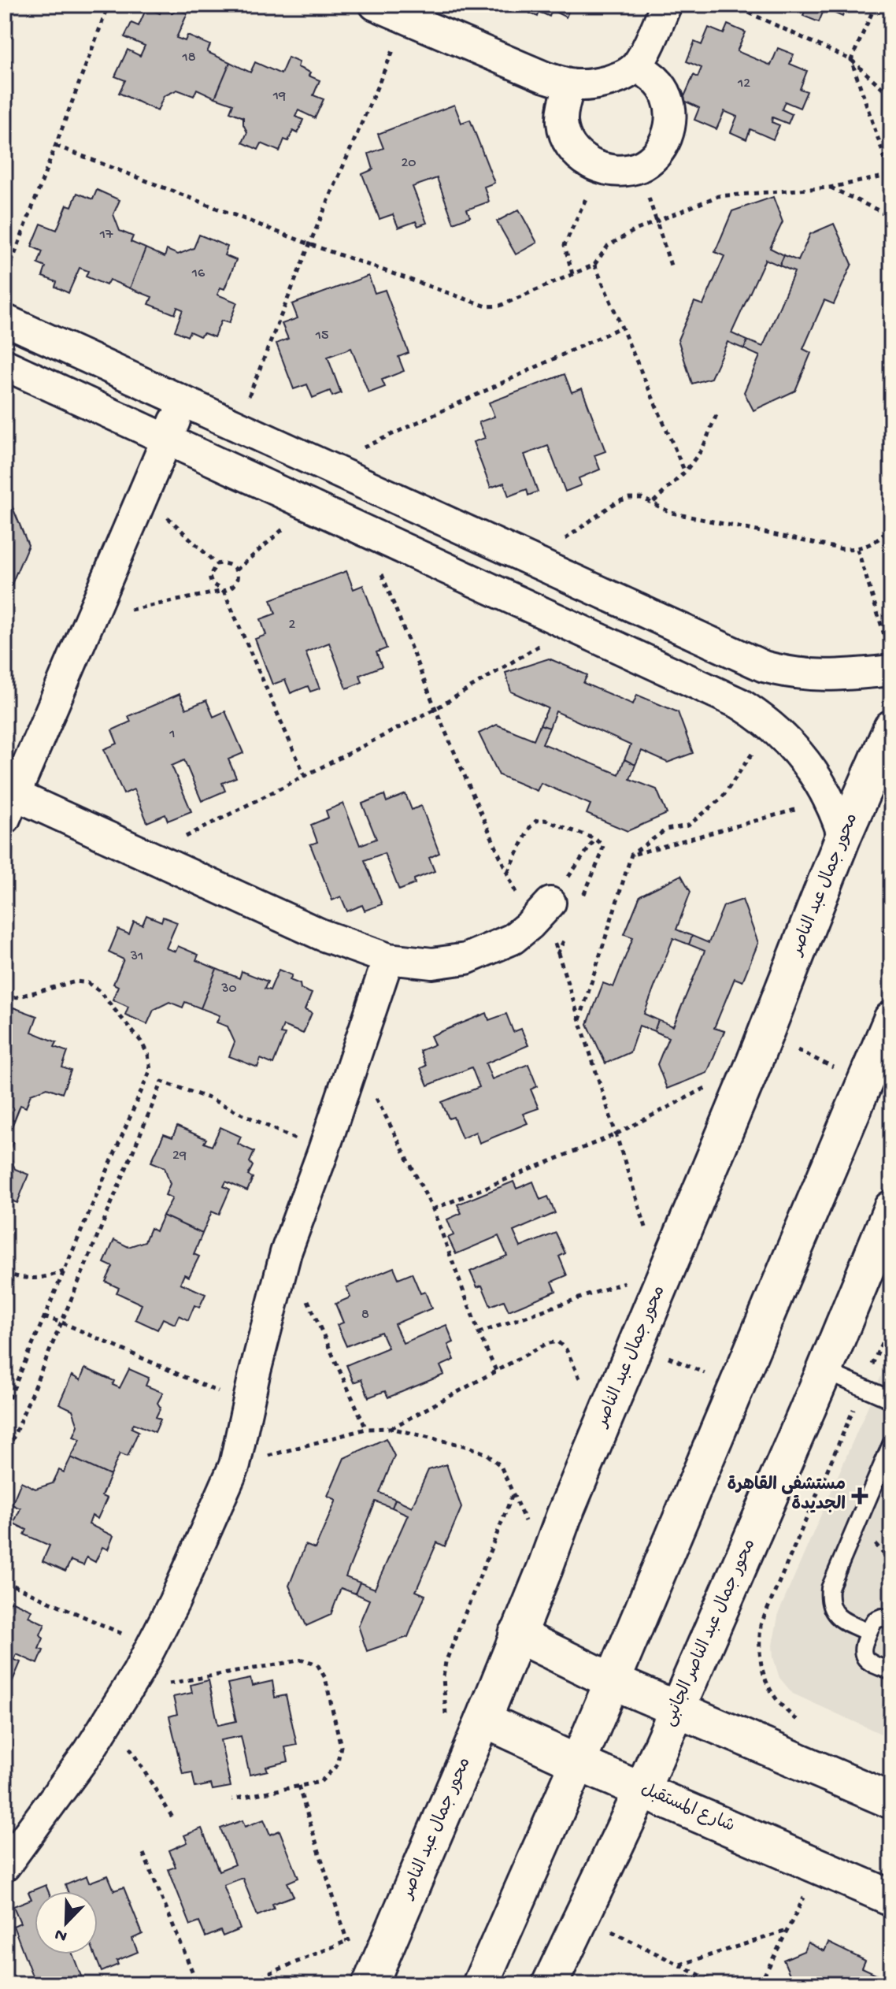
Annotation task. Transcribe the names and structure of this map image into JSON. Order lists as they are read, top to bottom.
{
  "streets": {
    "main road": ["محور جمال عبد الناصر", "محور جمال عبد الناصر الجانبى", "شارع المستقبل"]
  },
  "crossings": [
    ["محور جمال عبد الناصر", "شارع المستقبل"],
    ["محور جمال عبد الناصر الجانبى", "شارع المستقبل"]
  ],
  "places": {
    "health": ["مستشفى القاهرة الجديدة"]
  },
  "house_numbers": [
    "18",
    "12",
    "19",
    "20",
    "17",
    "16",
    "15",
    "2",
    "1",
    "31",
    "30",
    "29",
    "8"
  ],
  "north": "bottom left"
}
